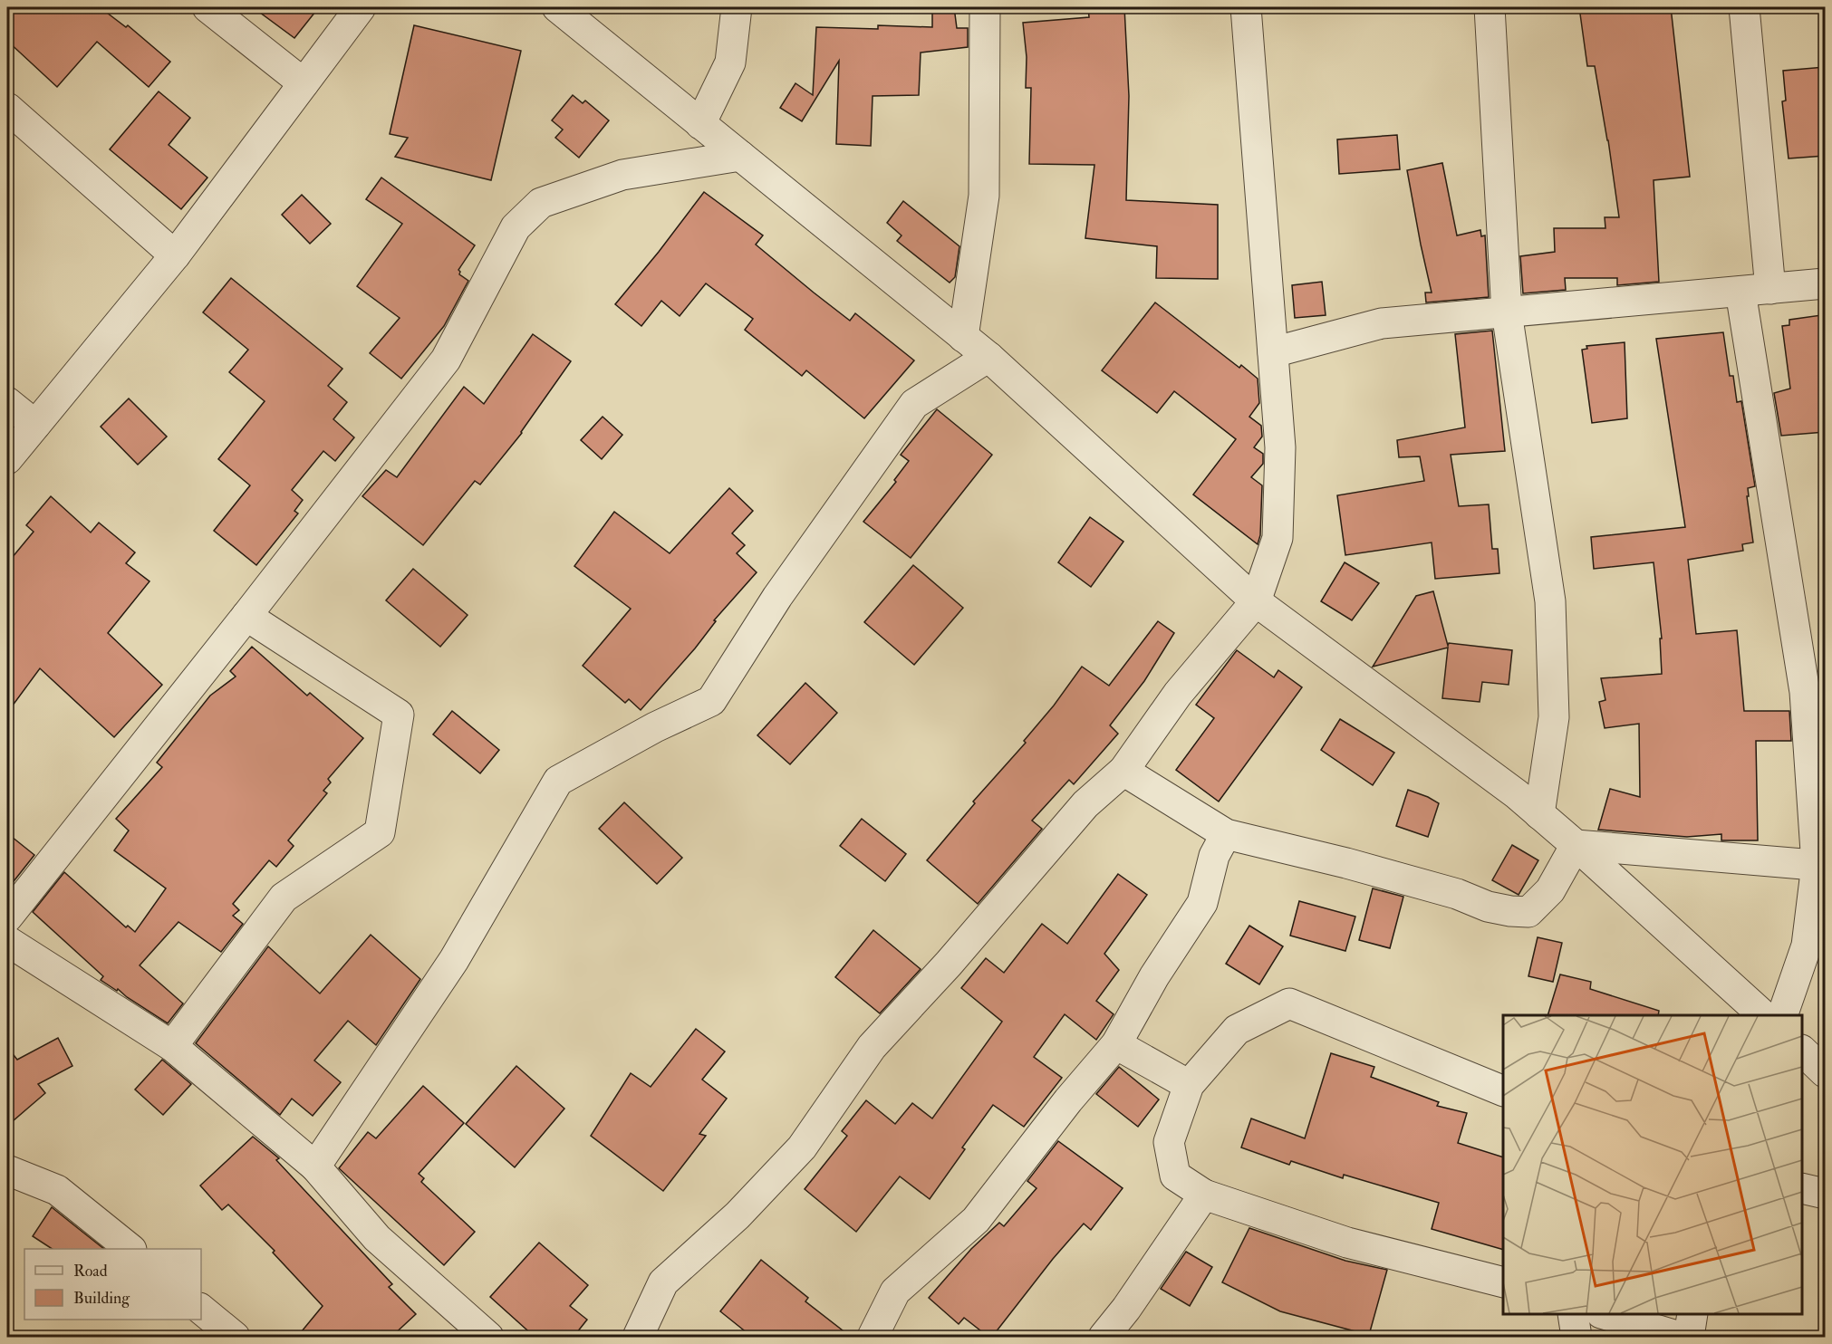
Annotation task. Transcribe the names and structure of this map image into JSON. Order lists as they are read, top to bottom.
{
  "legend": ["Road", "Building"]
}
